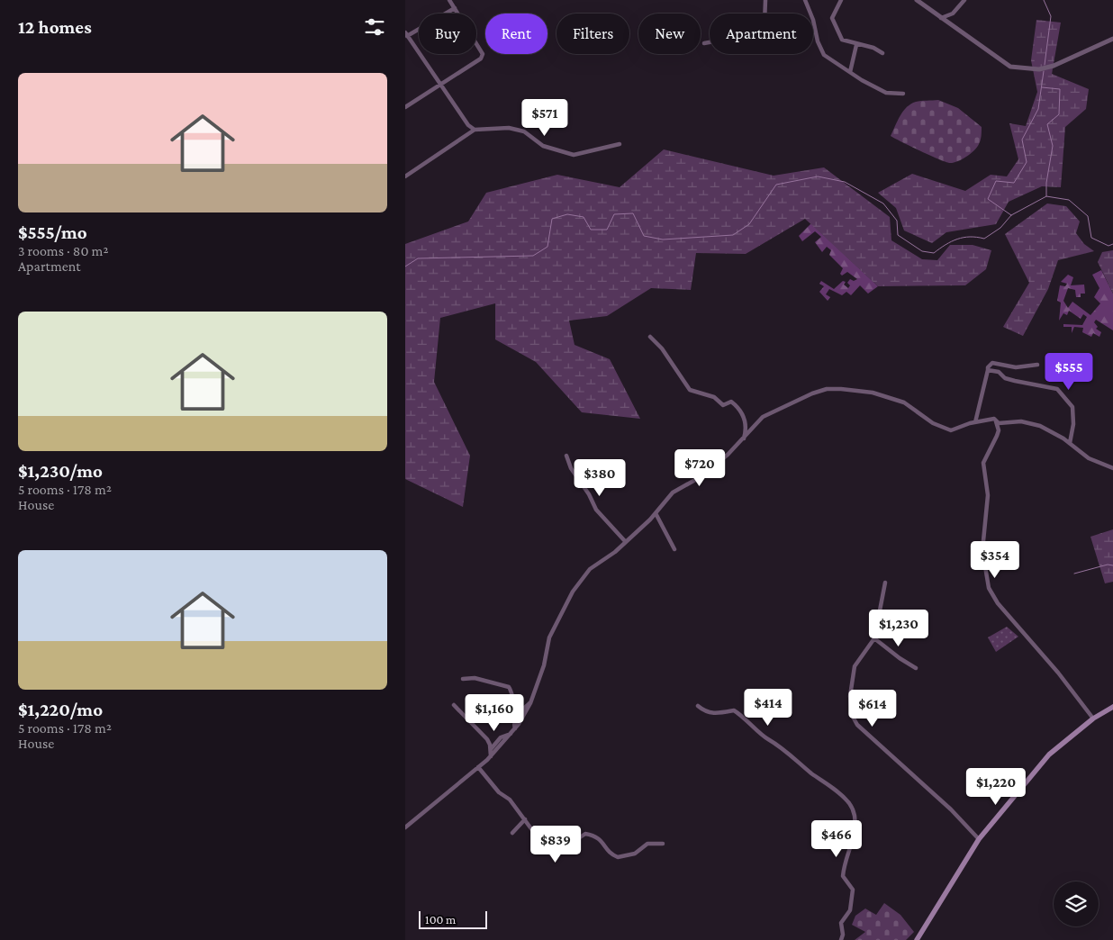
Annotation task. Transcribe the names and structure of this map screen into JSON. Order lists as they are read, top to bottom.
{
  "scale_bar": "100 m",
  "page": {
    "heading": "12 homes",
    "chip": [
      "Buy",
      "Rent",
      "Filters",
      "New",
      "Apartment"
    ],
    "list": [
      {
        "name": "$555/mo",
        "note": "3 rooms · 80 m² · Apartment"
      },
      {
        "name": "$1,230/mo",
        "note": "5 rooms · 178 m² · House"
      },
      {
        "name": "$1,220/mo",
        "note": "5 rooms · 178 m² · House"
      }
    ],
    "price": [
      "$571",
      "$555",
      "$720",
      "$380",
      "$354",
      "$1,230",
      "$414",
      "$614",
      "$1,160",
      "$1,220",
      "$466",
      "$839"
    ],
    "scale": "100 m"
  }
}
